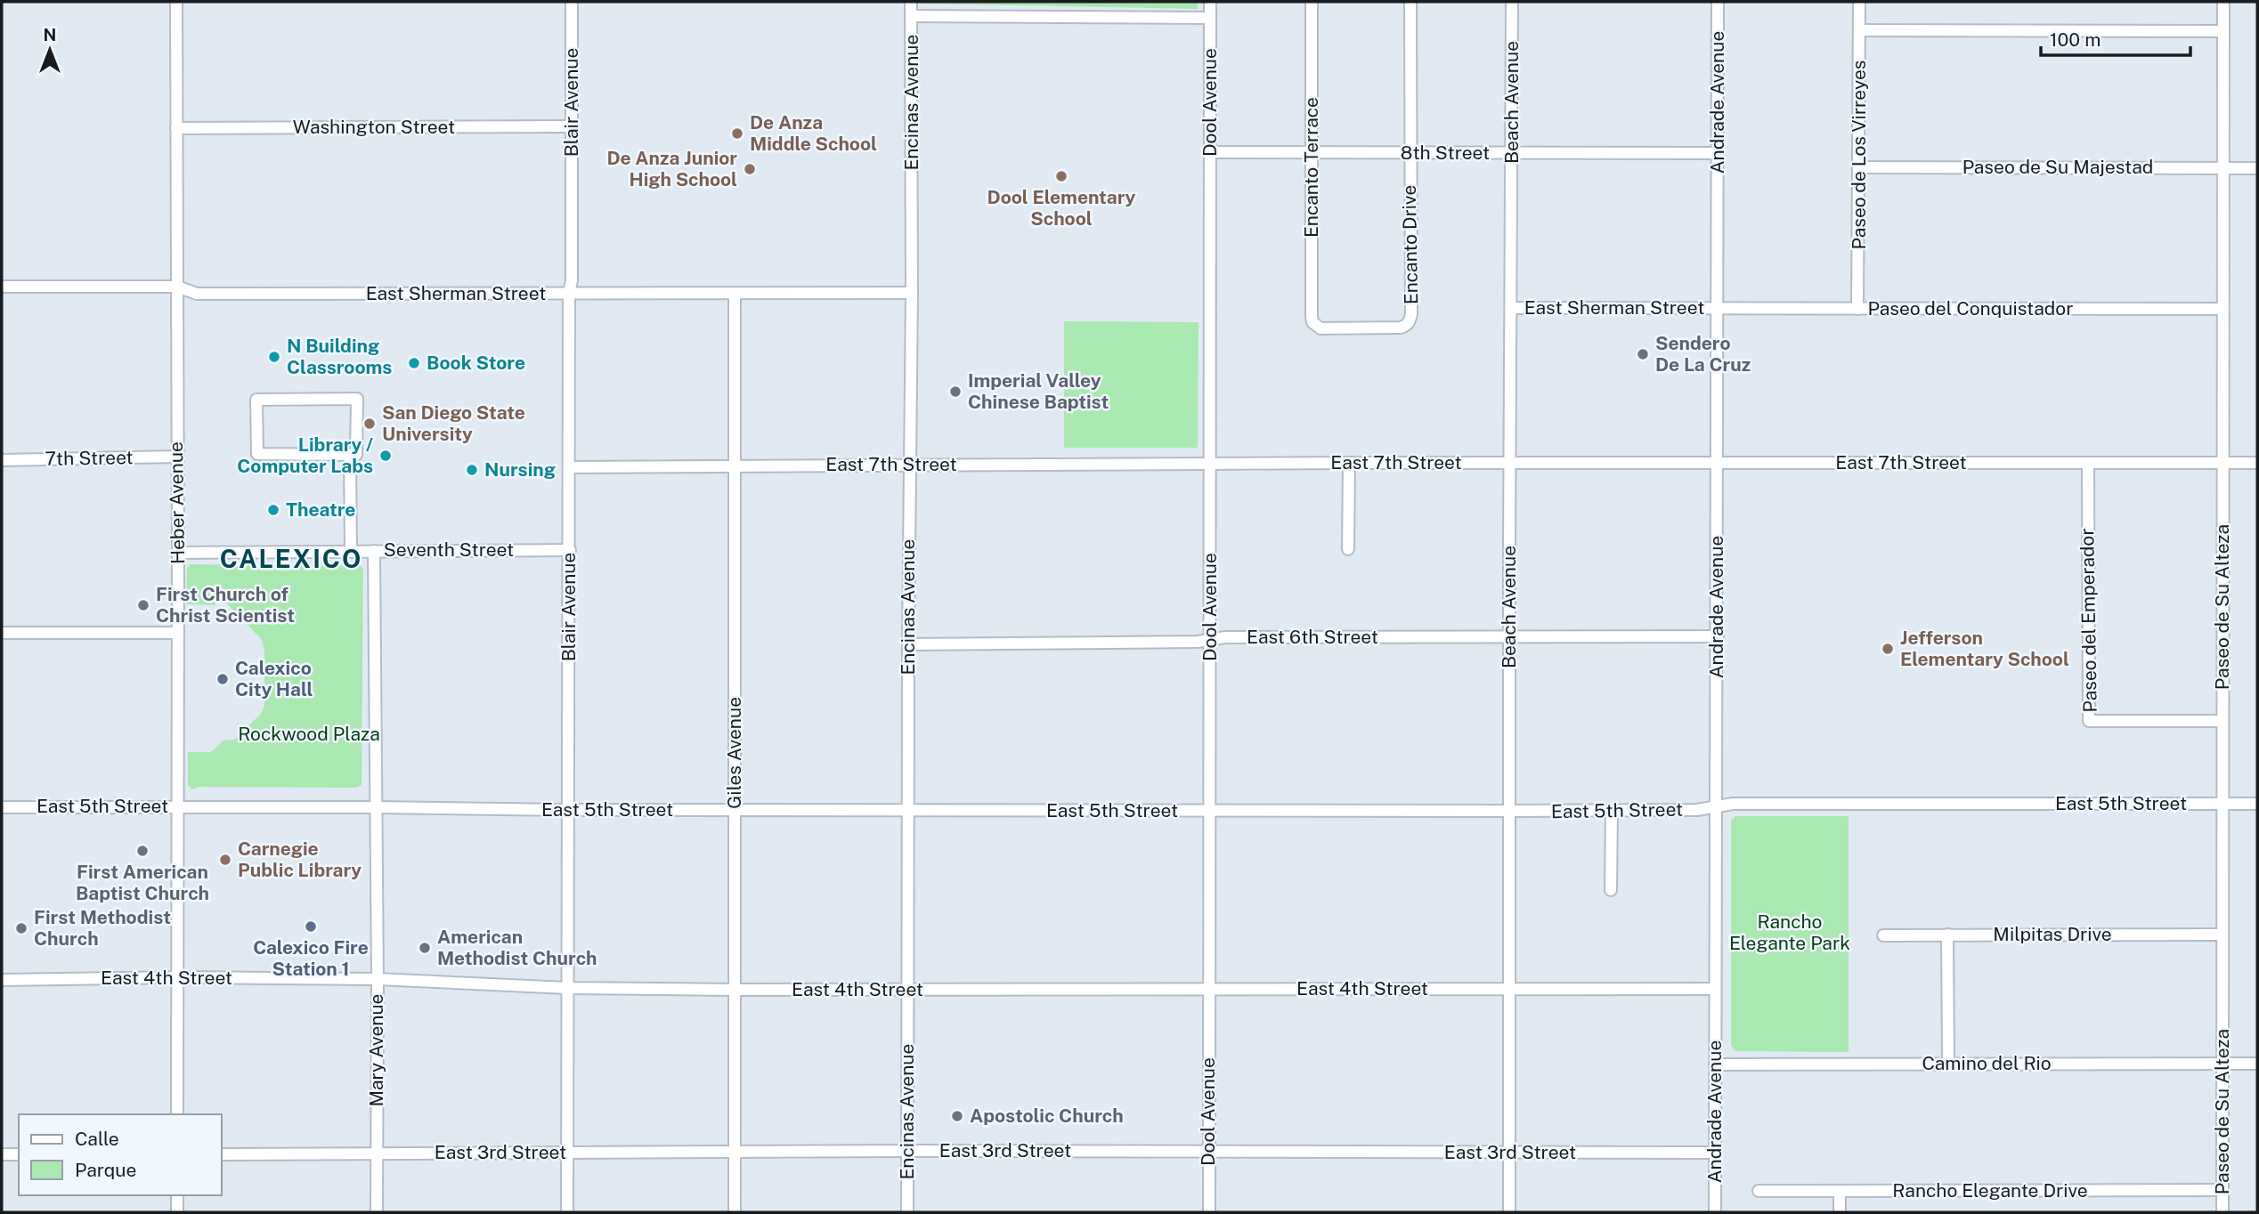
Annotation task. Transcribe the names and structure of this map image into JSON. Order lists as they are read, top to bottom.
{
  "streets": {
    "street": [
      "Blair Avenue",
      "Encinas Avenue",
      "Dool Avenue",
      "Beach Avenue",
      "Andrade Avenue",
      "Washington Street",
      "8th Street",
      "Paseo de Los Virreyes",
      "Encanto Terrace",
      "Paseo de Su Majestad",
      "Encanto Drive",
      "East Sherman Street",
      "Paseo del Conquistador",
      "7th Street",
      "East 7th Street",
      "Heber Avenue",
      "Seventh Street",
      "Paseo de Su Alteza",
      "Paseo del Emperador",
      "East 6th Street",
      "Giles Avenue",
      "East 5th Street",
      "Milpitas Drive",
      "East 4th Street",
      "Mary Avenue",
      "Camino del Rio",
      "East 3rd Street",
      "Rancho Elegante Drive"
    ]
  },
  "crossings": [
    ["Blair Avenue", "Washington Street"],
    ["Blair Avenue", "East Sherman Street"],
    ["Blair Avenue", "East 7th Street"],
    ["Blair Avenue", "Seventh Street"],
    ["Blair Avenue", "East 5th Street"],
    ["Blair Avenue", "East 4th Street"],
    ["Blair Avenue", "East 3rd Street"],
    ["Encinas Avenue", "East Sherman Street"],
    ["Encinas Avenue", "East 7th Street"],
    ["Encinas Avenue", "East 6th Street"],
    ["Encinas Avenue", "East 5th Street"],
    ["Encinas Avenue", "East 4th Street"],
    ["Encinas Avenue", "East 3rd Street"],
    ["Dool Avenue", "8th Street"],
    ["Dool Avenue", "East 7th Street"],
    ["Dool Avenue", "East 6th Street"],
    ["Dool Avenue", "East 5th Street"],
    ["Dool Avenue", "East 4th Street"],
    ["Dool Avenue", "East 3rd Street"],
    ["Beach Avenue", "8th Street"],
    ["Beach Avenue", "East Sherman Street"],
    ["Beach Avenue", "East 7th Street"],
    ["Beach Avenue", "East 6th Street"],
    ["Beach Avenue", "East 5th Street"],
    ["Beach Avenue", "East 4th Street"],
    ["Beach Avenue", "East 3rd Street"],
    ["Andrade Avenue", "8th Street"],
    ["Andrade Avenue", "East Sherman Street"],
    ["Andrade Avenue", "Paseo del Conquistador"],
    ["Andrade Avenue", "East 7th Street"],
    ["Andrade Avenue", "East 6th Street"],
    ["Andrade Avenue", "East 5th Street"],
    ["Andrade Avenue", "East 4th Street"],
    ["Andrade Avenue", "Camino del Rio"],
    ["Andrade Avenue", "East 3rd Street"],
    ["Washington Street", "Heber Avenue"],
    ["8th Street", "Encanto Terrace"],
    ["8th Street", "Encanto Drive"],
    ["Paseo de Los Virreyes", "Paseo de Su Majestad"],
    ["Paseo de Los Virreyes", "Paseo del Conquistador"],
    ["Encanto Terrace", "Encanto Drive"],
    ["Paseo de Su Majestad", "Paseo de Su Alteza"],
    ["East Sherman Street", "Paseo del Conquistador"],
    ["East Sherman Street", "Heber Avenue"],
    ["East Sherman Street", "Giles Avenue"],
    ["Paseo del Conquistador", "Paseo de Su Alteza"],
    ["7th Street", "Heber Avenue"],
    ["East 7th Street", "Paseo de Su Alteza"],
    ["East 7th Street", "Paseo del Emperador"],
    ["East 7th Street", "Giles Avenue"],
    ["Heber Avenue", "Seventh Street"],
    ["Heber Avenue", "East 5th Street"],
    ["Heber Avenue", "East 4th Street"],
    ["Seventh Street", "Mary Avenue"],
    ["Paseo de Su Alteza", "Paseo del Emperador"],
    ["Paseo de Su Alteza", "East 5th Street"],
    ["Paseo de Su Alteza", "Milpitas Drive"],
    ["Paseo de Su Alteza", "Camino del Rio"],
    ["Paseo de Su Alteza", "Rancho Elegante Drive"],
    ["Giles Avenue", "East 5th Street"],
    ["Giles Avenue", "East 4th Street"],
    ["Giles Avenue", "East 3rd Street"],
    ["East 5th Street", "Mary Avenue"],
    ["East 4th Street", "Mary Avenue"],
    ["Mary Avenue", "East 3rd Street"]
  ],
  "districts": ["CALEXICO"],
  "parks": ["Rockwood Plaza", "Rancho Elegante Park"],
  "places": [
    "De Anza Middle School",
    "De Anza Junior High School",
    "Dool Elementary School",
    "Sendero De La Cruz",
    "N Building Classrooms",
    "Book Store",
    "Imperial Valley Chinese Baptist",
    "San Diego State University",
    "Library / Computer Labs",
    "Nursing",
    "Theatre",
    "First Church of Christ Scientist",
    "Jefferson Elementary School",
    "Calexico City Hall",
    "First American Baptist Church",
    "Carnegie Public Library",
    "Calexico Fire Station 1",
    "First Methodist Church",
    "American Methodist Church",
    "Apostolic Church"
  ],
  "legend": ["Calle", "Parque"],
  "scale_bar": "100 m",
  "north": "top"
}
